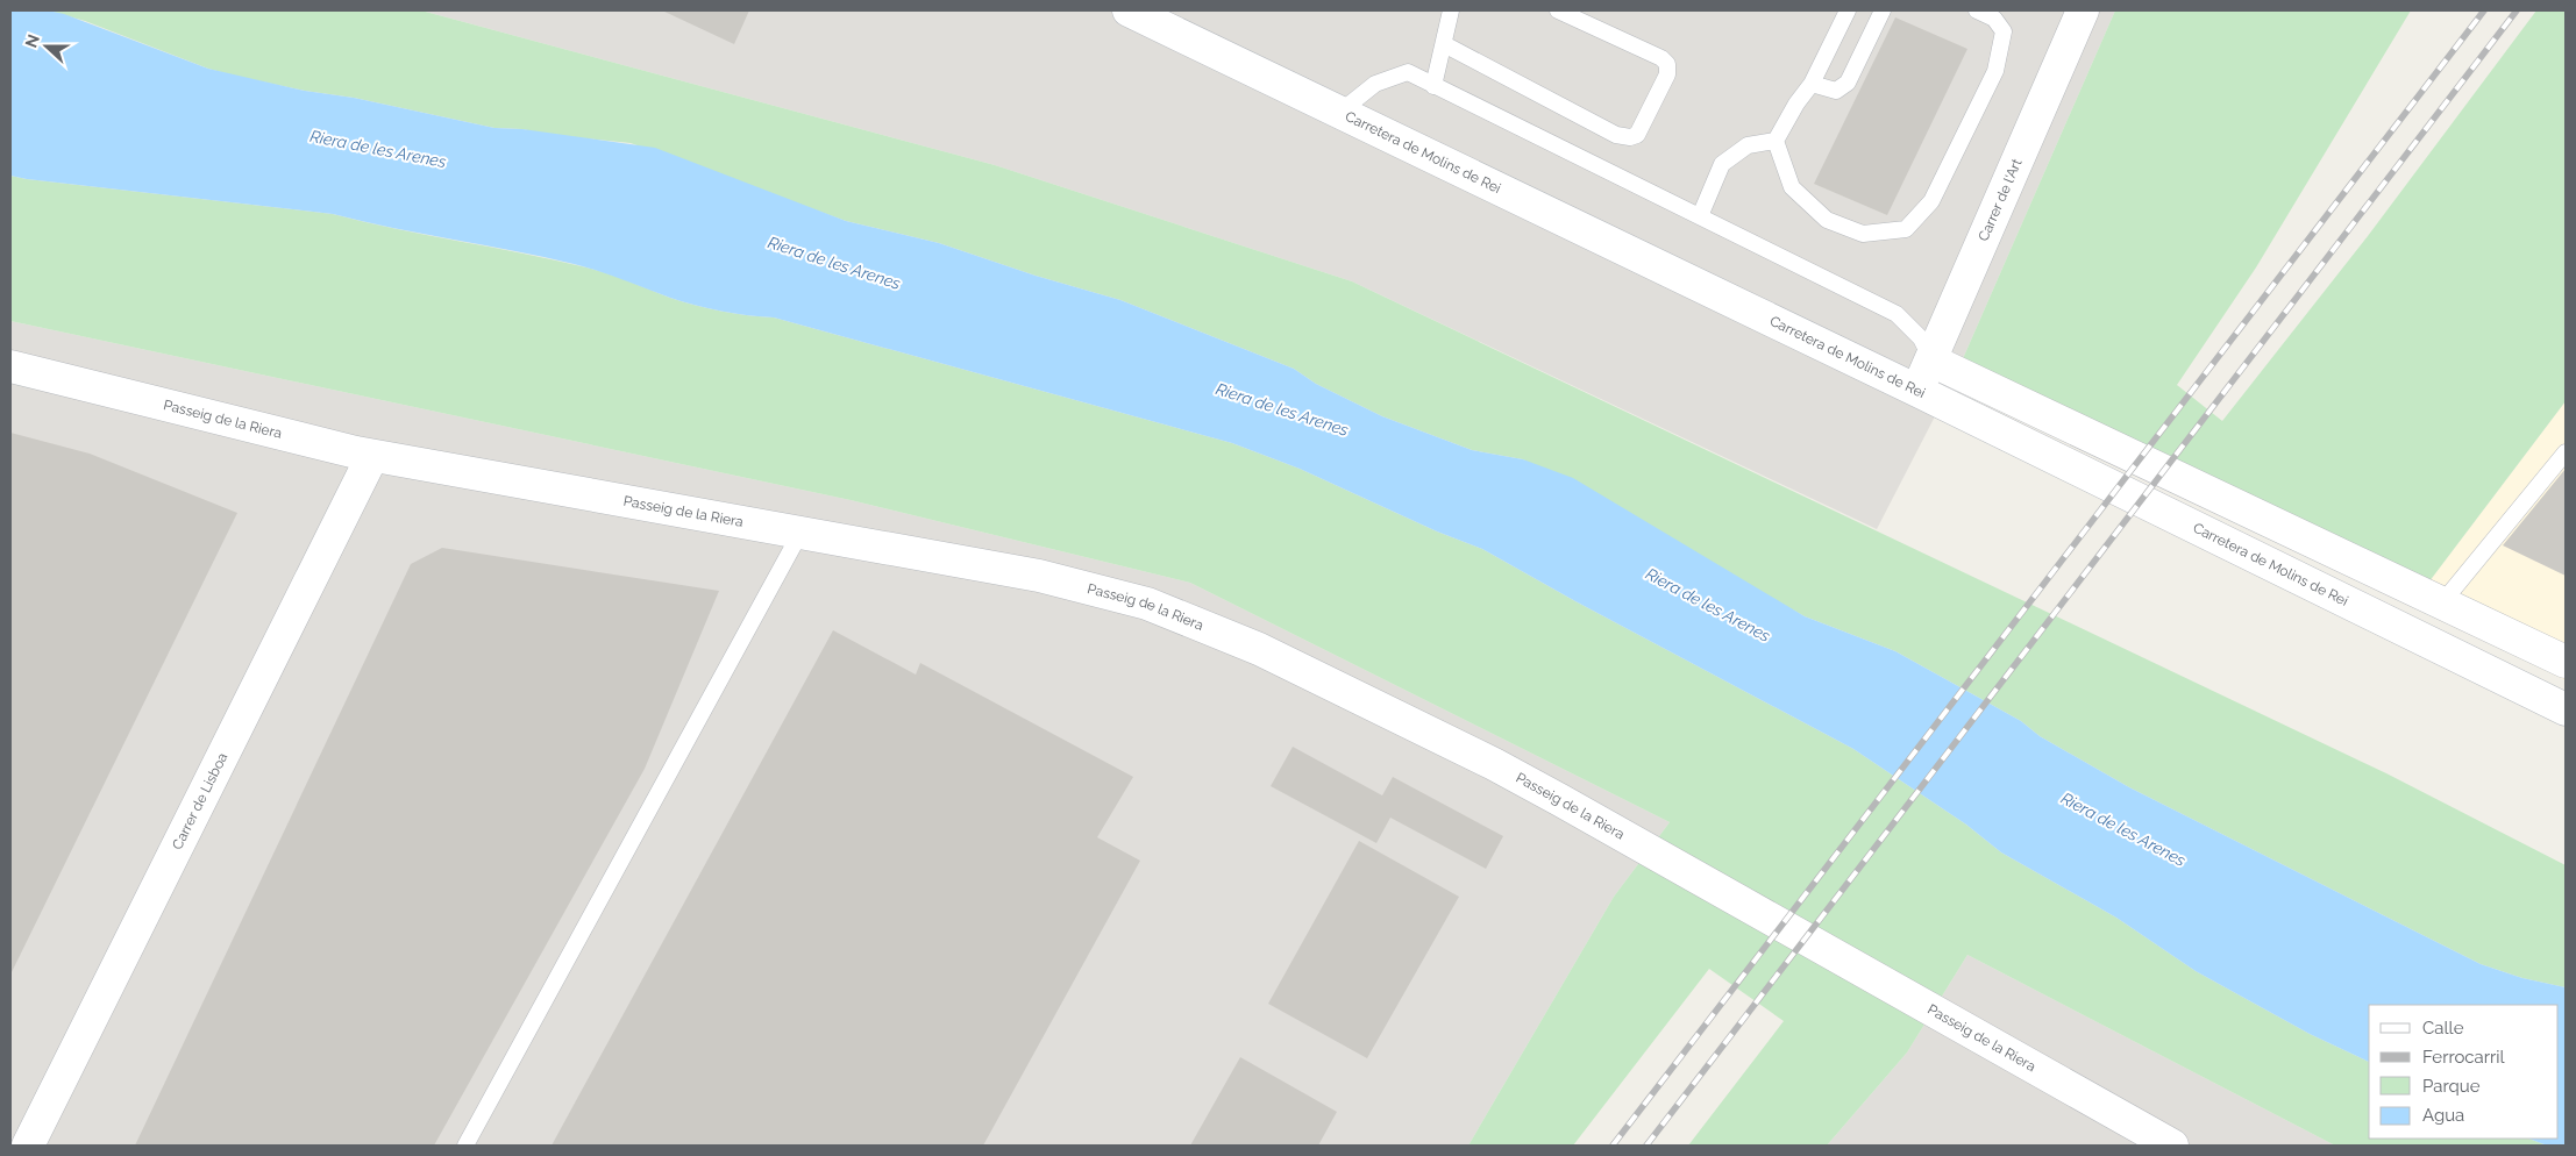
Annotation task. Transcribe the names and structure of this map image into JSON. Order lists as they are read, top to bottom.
{
  "streets": {
    "street": [
      "Carretera de Molins de Rei",
      "Carrer de l'Art",
      "Passeig de la Riera",
      "Carrer de Lisboa"
    ]
  },
  "crossings": [
    ["Carretera de Molins de Rei", "Carrer de l'Art"],
    ["Passeig de la Riera", "Carrer de Lisboa"]
  ],
  "water": ["Riera de les Arenes"],
  "legend": [
    "Calle",
    "Ferrocarril",
    "Parque",
    "Agua"
  ],
  "north": "left"
}
